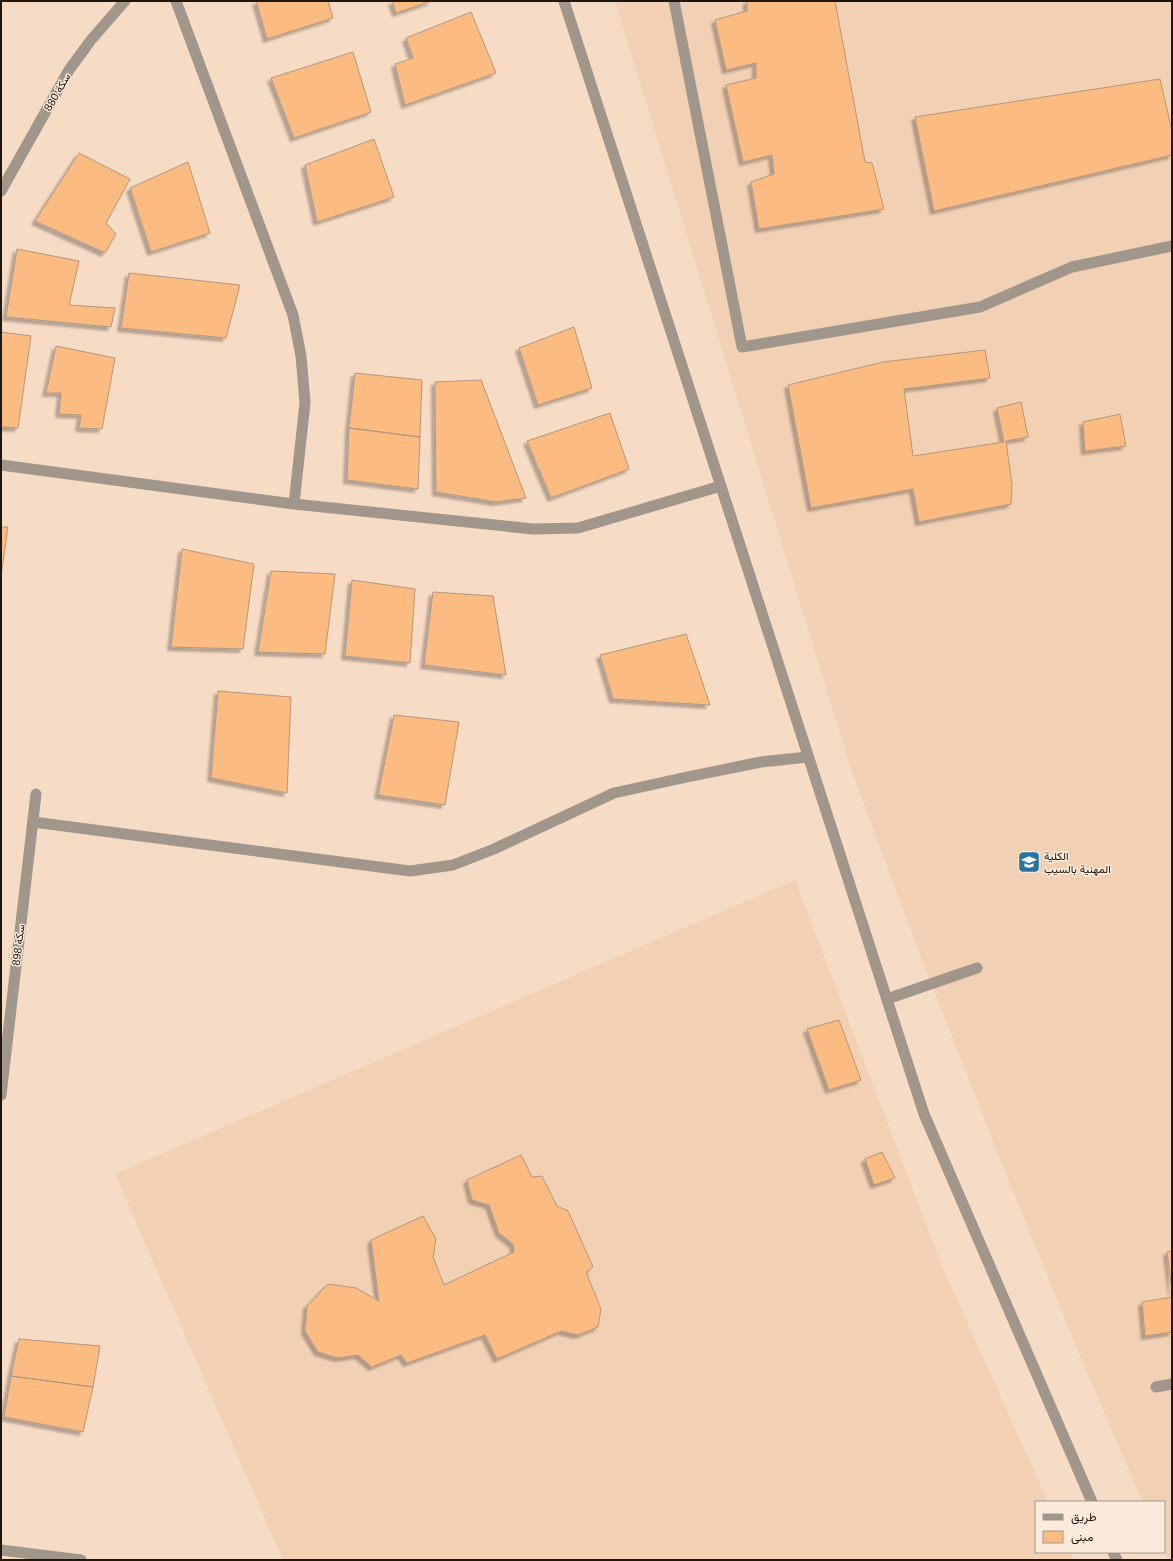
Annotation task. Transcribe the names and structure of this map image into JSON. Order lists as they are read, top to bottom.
{
  "streets": {
    "street": ["سكة 880", "سكة 898"]
  },
  "places": {
    "school or university": ["الكلية المهنية بالسيب"]
  },
  "legend": ["طريق", "مبنى"]
}
